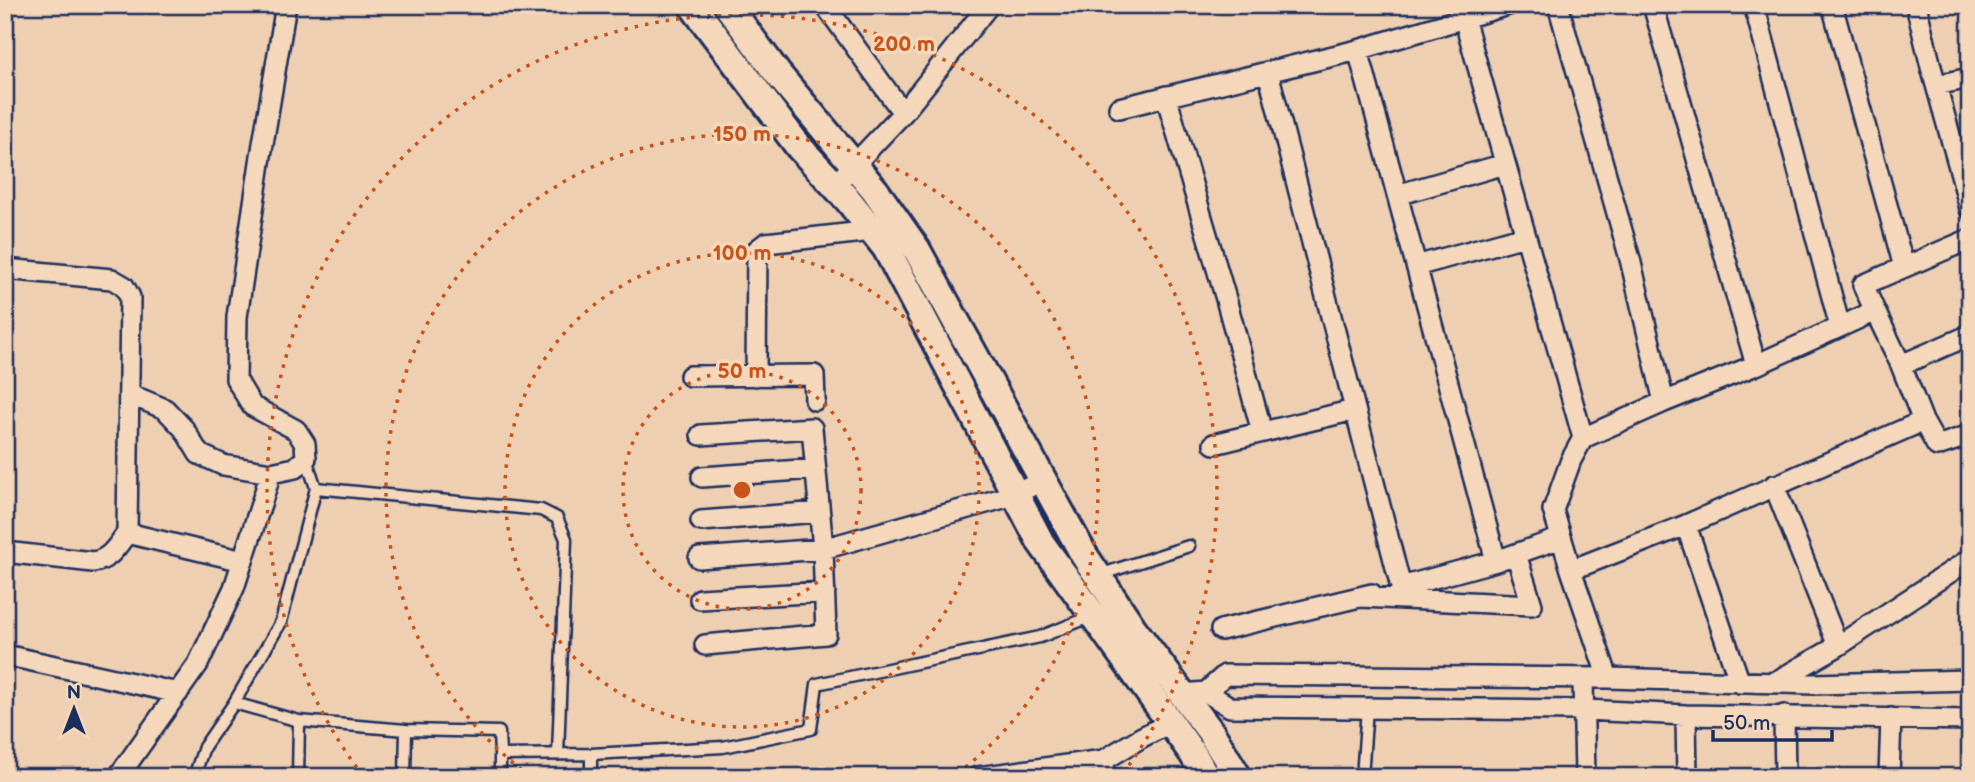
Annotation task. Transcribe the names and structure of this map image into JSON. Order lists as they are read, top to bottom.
{
  "scale_bar": "50 m",
  "north": "top",
  "rings": [
    "200 m",
    "150 m",
    "100 m",
    "50 m"
  ]
}
